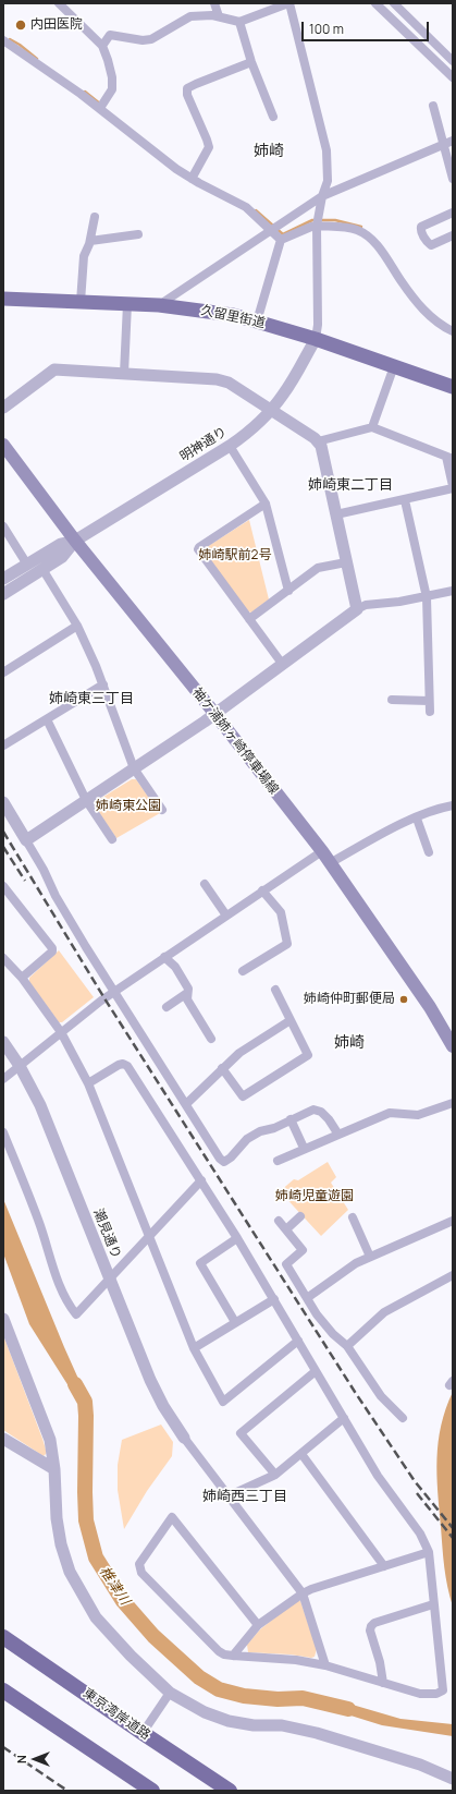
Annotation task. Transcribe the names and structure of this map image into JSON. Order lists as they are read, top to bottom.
{
  "streets": {
    "highway": ["東京湾岸道路"],
    "main road": ["久留里街道", "袖ケ浦姉ヶ崎停車場線"],
    "street": ["明神通り", "潮見通り"]
  },
  "crossings": [
    ["久留里街道", "明神通り"],
    ["明神通り", "袖ケ浦姉ヶ崎停車場線"]
  ],
  "districts": [
    "姉崎",
    "姉崎東二丁目",
    "姉崎東三丁目",
    "姉崎",
    "姉崎西三丁目"
  ],
  "water": ["椎津川"],
  "parks": ["姉崎駅前2号", "姉崎東公園", "姉崎児童遊園"],
  "places": ["内田医院", "姉崎仲町郵便局"],
  "scale_bar": "100 m",
  "north": "left"
}
